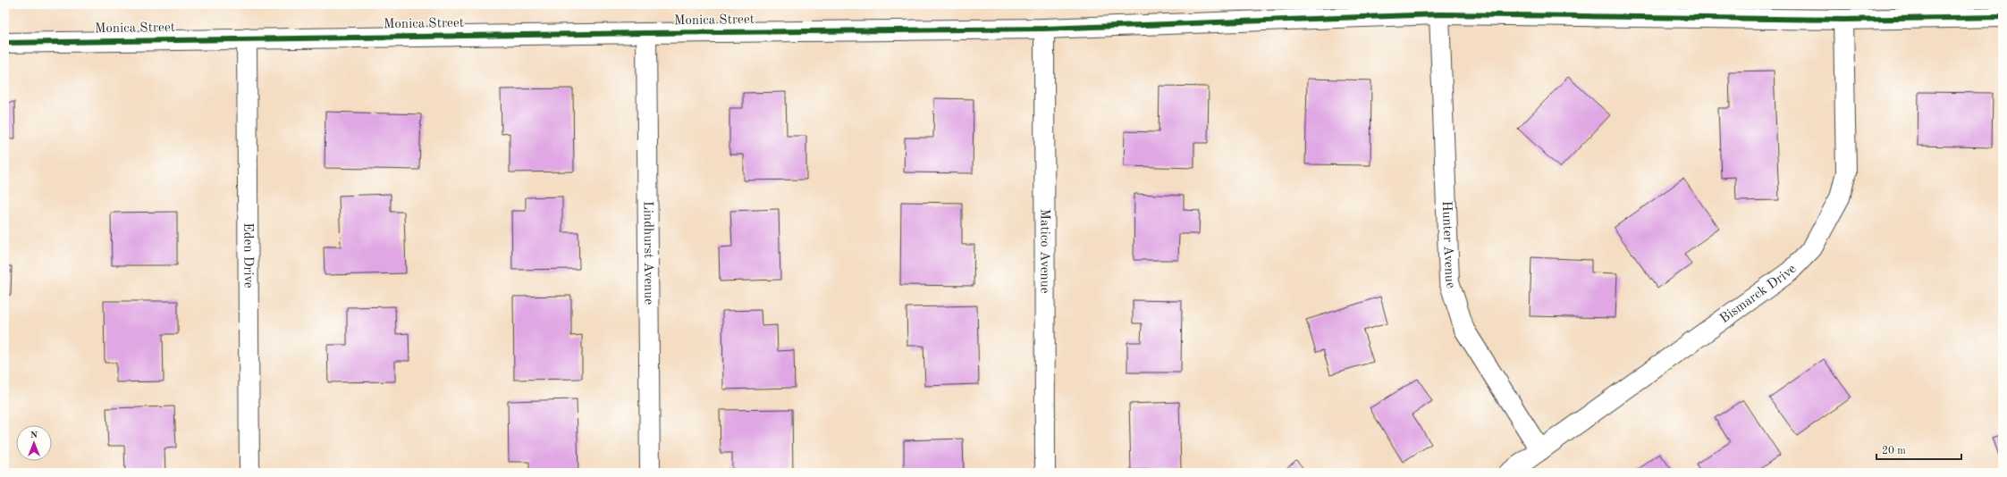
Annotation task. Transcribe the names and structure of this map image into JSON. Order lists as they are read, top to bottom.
{
  "streets": {
    "street": [
      "Monica Street",
      "Hunter Avenue",
      "Matico Avenue",
      "Lindhurst Avenue",
      "Eden Drive",
      "Bismarck Drive"
    ]
  },
  "crossings": [
    ["Monica Street", "Hunter Avenue"],
    ["Monica Street", "Matico Avenue"],
    ["Monica Street", "Lindhurst Avenue"],
    ["Monica Street", "Eden Drive"],
    ["Monica Street", "Bismarck Drive"],
    ["Hunter Avenue", "Bismarck Drive"]
  ],
  "scale_bar": "20 m",
  "north": "top"
}
